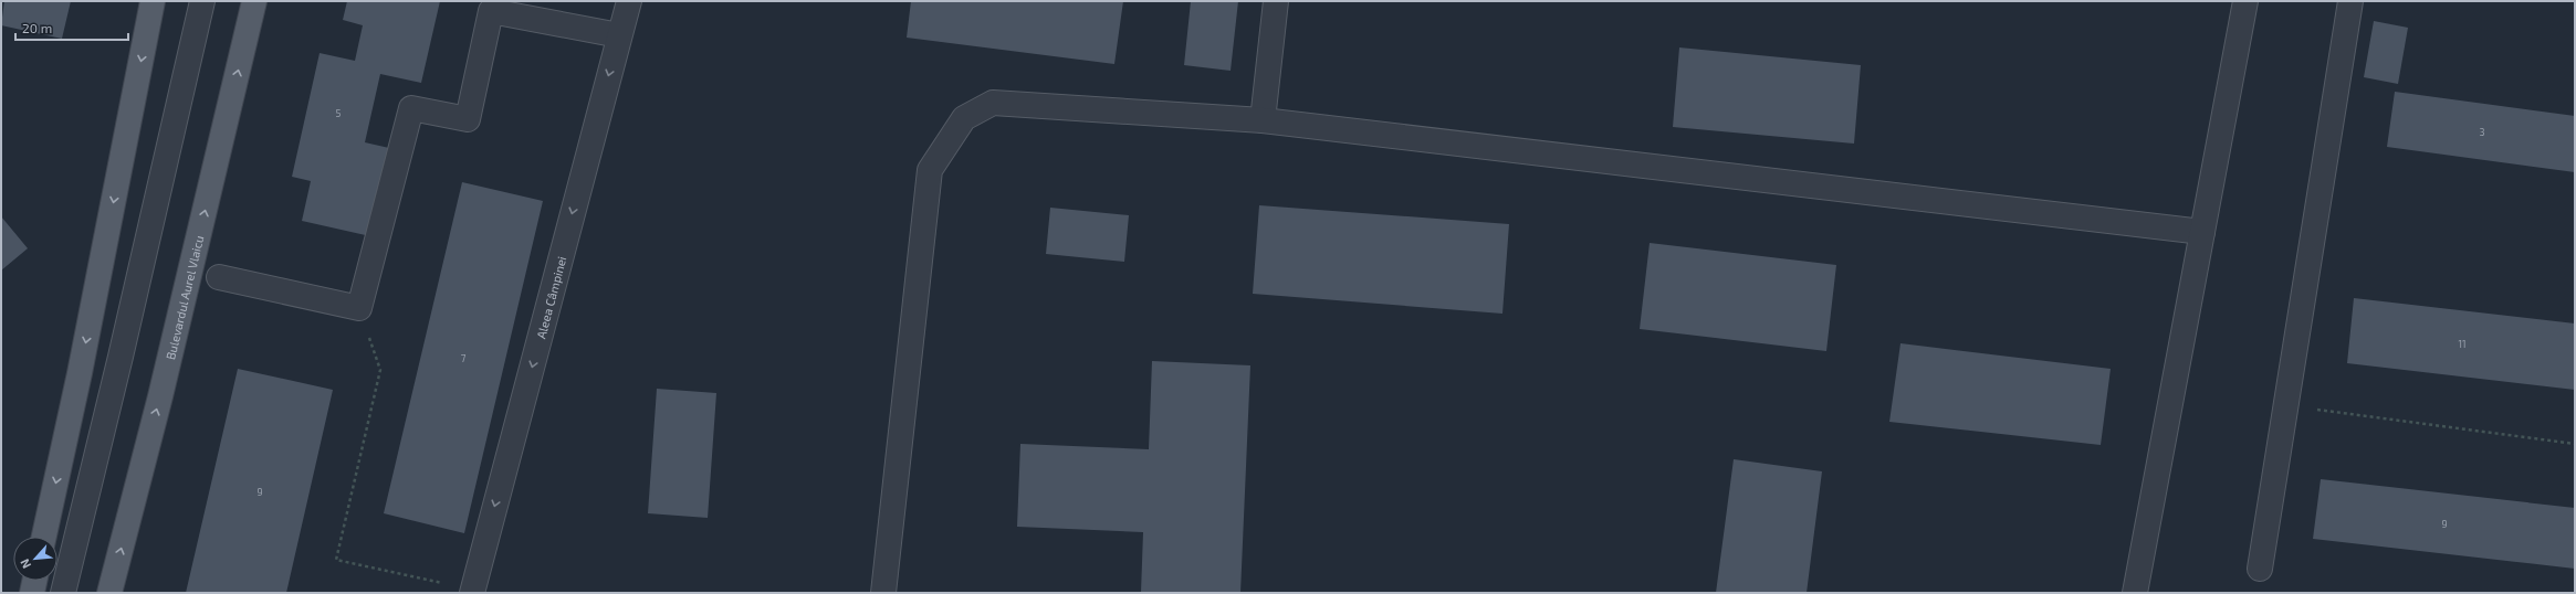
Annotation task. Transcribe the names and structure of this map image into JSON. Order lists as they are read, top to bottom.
{
  "streets": {
    "main road": ["Bulevardul Aurel Vlaicu"],
    "street": ["Aleea Câmpinei"]
  },
  "one_way": ["Aleea Câmpinei"],
  "house_numbers": [
    "5",
    "3",
    "11",
    "7",
    "9",
    "9"
  ],
  "scale_bar": "20 m",
  "north": "bottom left"
}
